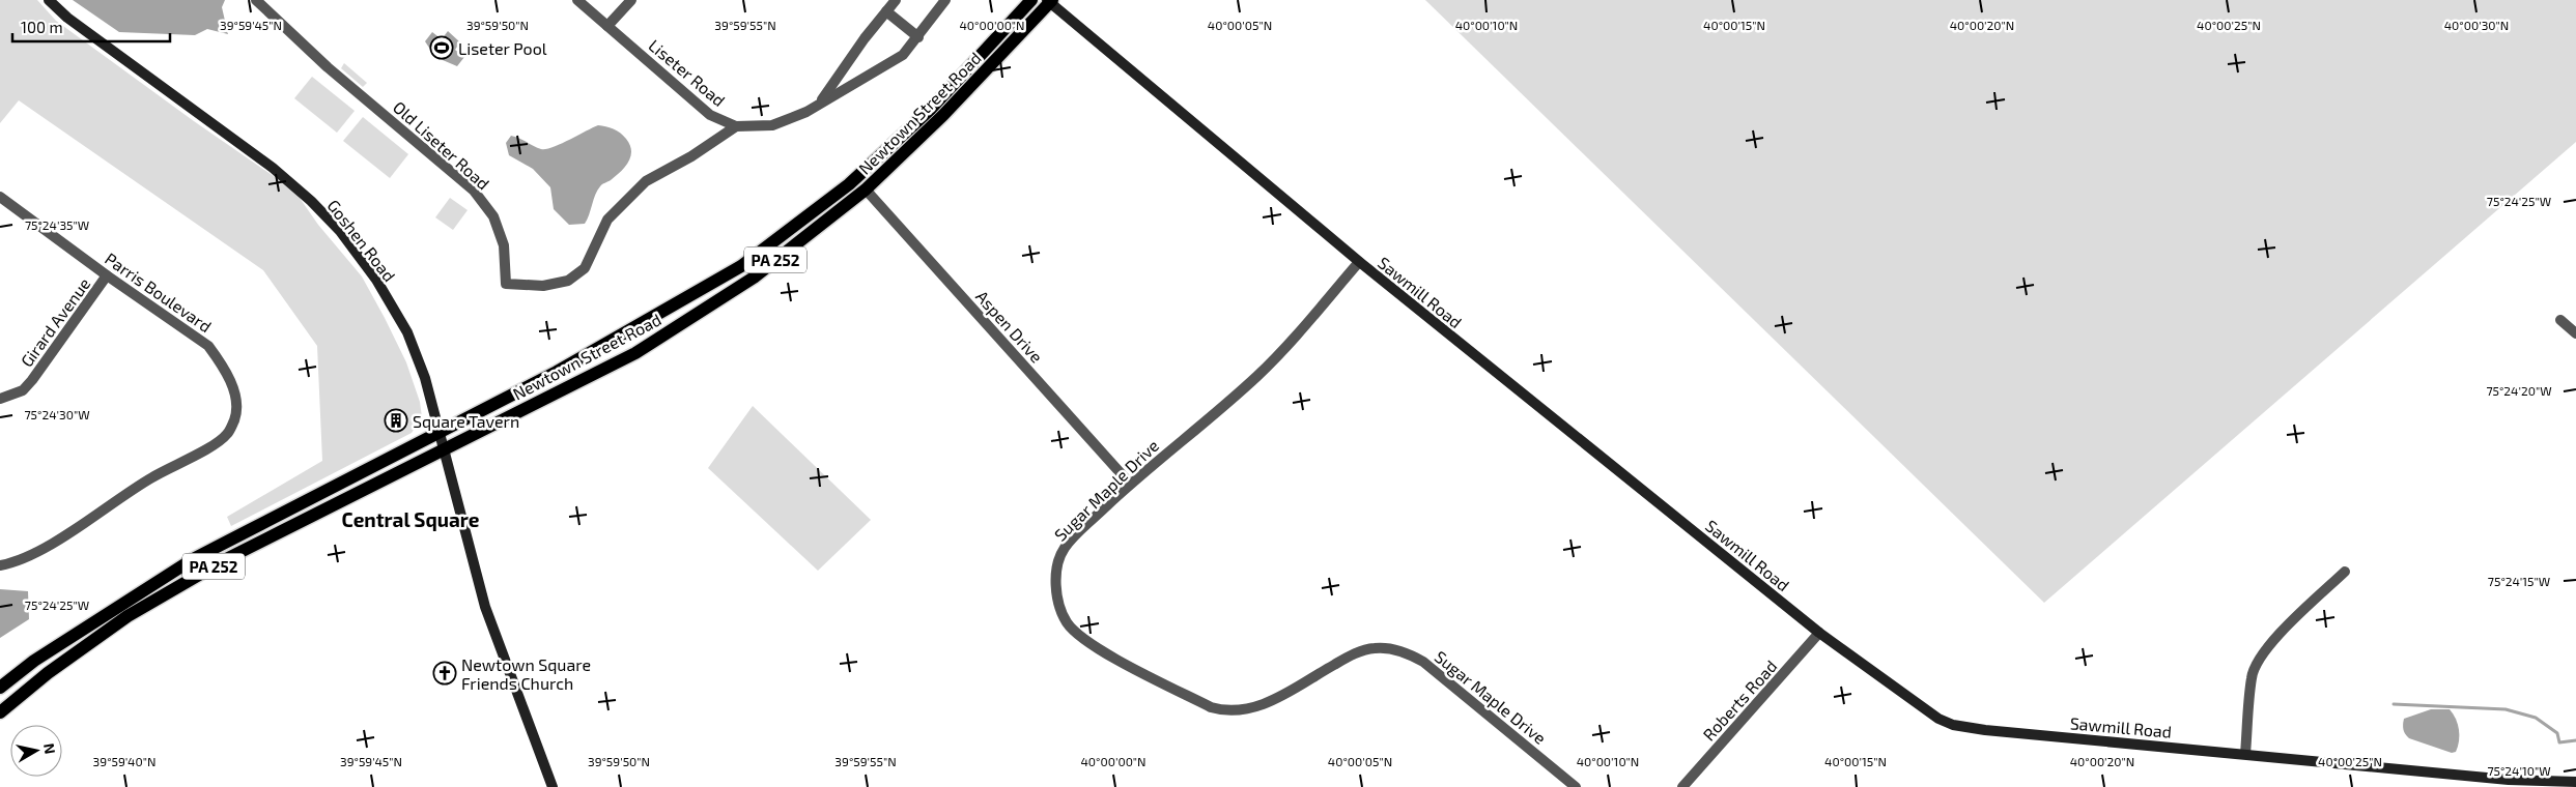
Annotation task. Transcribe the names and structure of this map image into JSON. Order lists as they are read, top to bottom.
{
  "streets": {
    "main road": ["Newtown Street Road", "PA 252"],
    "street": [
      "Liseter Road",
      "Old Liseter Road",
      "Goshen Road",
      "Parris Boulevard",
      "Sawmill Road",
      "Girard Avenue",
      "Aspen Drive",
      "Sugar Maple Drive",
      "Roberts Road"
    ]
  },
  "crossings": [
    ["Liseter Road", "Old Liseter Road"],
    ["Newtown Street Road", "Goshen Road"],
    ["Newtown Street Road", "Sawmill Road"],
    ["Newtown Street Road", "Aspen Drive"],
    ["Parris Boulevard", "Girard Avenue"],
    ["Sawmill Road", "Sugar Maple Drive"],
    ["Sawmill Road", "Roberts Road"],
    ["Aspen Drive", "Sugar Maple Drive"]
  ],
  "districts": ["Central Square"],
  "places": {
    "sports": ["Liseter Pool"],
    "building": ["Square Tavern"],
    "church": ["Newtown Square Friends Church"]
  },
  "scale_bar": "100 m",
  "north": "right",
  "coordinates": [
    "39°59'45\"N",
    "39°59'50\"N",
    "39°59'55\"N",
    "40°00'00\"N",
    "40°00'05\"N",
    "40°00'10\"N",
    "40°00'15\"N",
    "40°00'20\"N",
    "40°00'25\"N",
    "40°00'30\"N",
    "75°24'25\"W",
    "75°24'35\"W",
    "75°24'20\"W",
    "75°24'30\"W",
    "75°24'15\"W",
    "39°59'40\"N",
    "75°24'10\"W"
  ]
}
